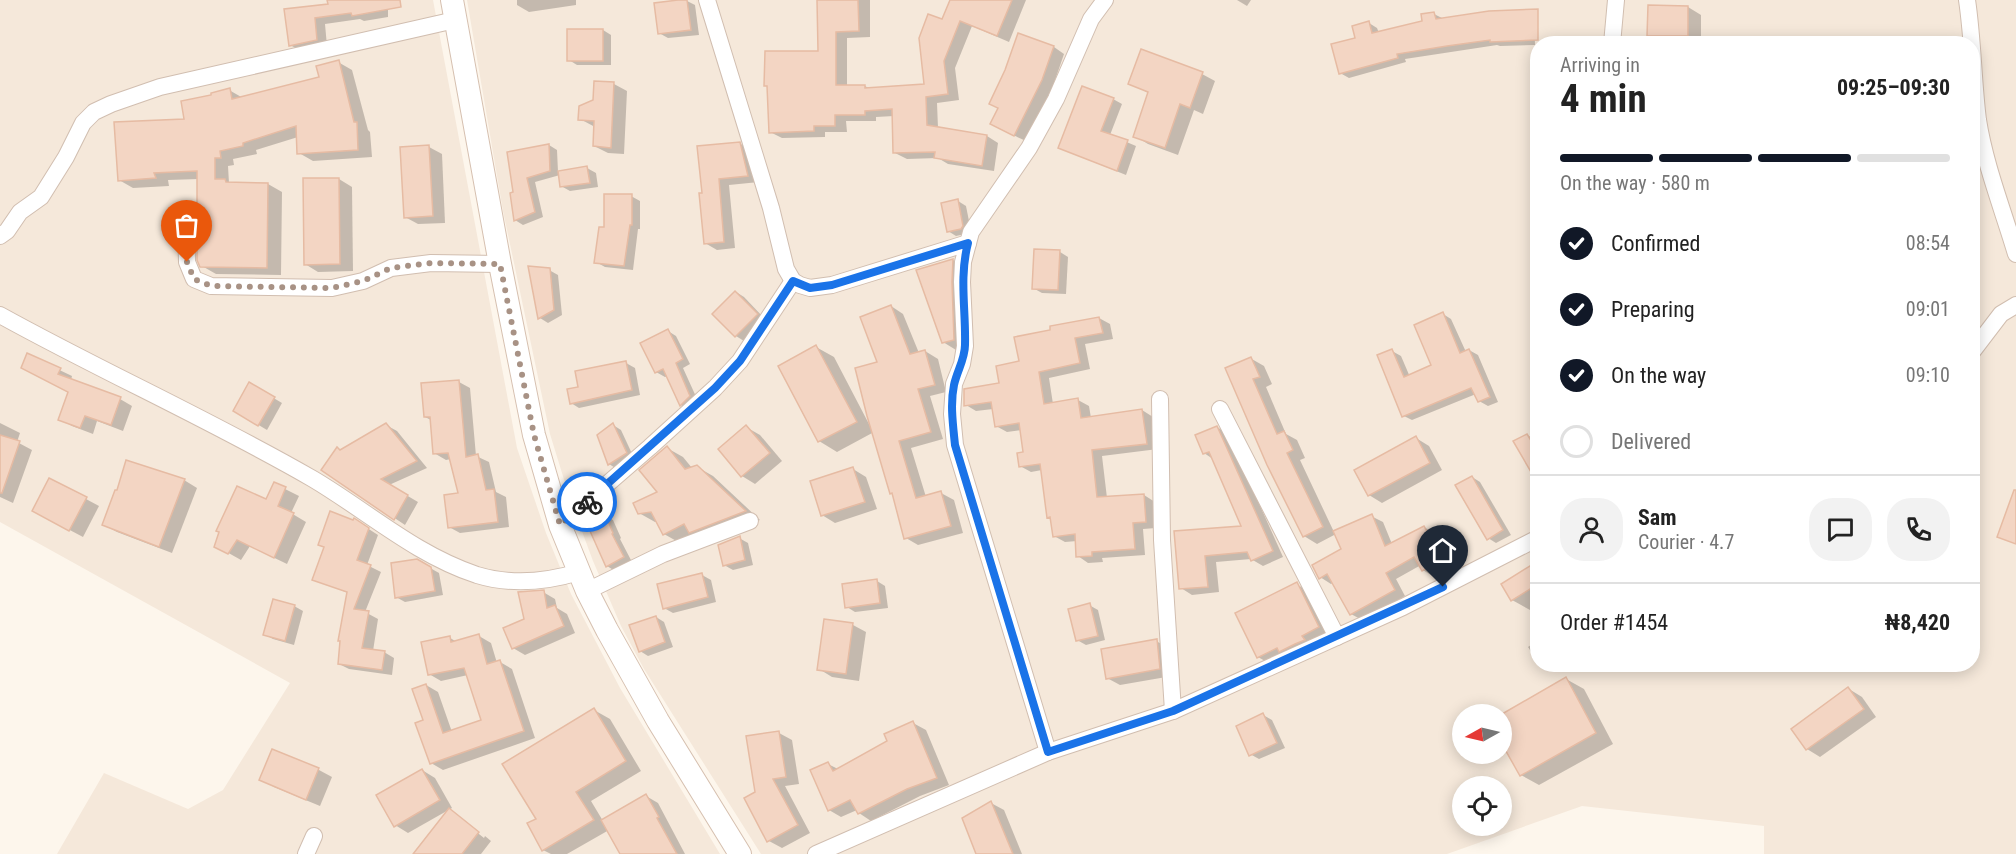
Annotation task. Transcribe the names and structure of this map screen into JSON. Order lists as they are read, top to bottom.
{
  "north": "left",
  "page": {
    "heading": ["4 min", "Arriving in", "09:25–09:30"],
    "panel": [
      "Sam",
      "Courier · 4.7",
      "Order #1454",
      "₦8,420"
    ],
    "bar": "On the way · 580 m",
    "list": [
      ["Confirmed", "08:54"],
      ["Preparing", "09:01"],
      ["On the way", "09:10"],
      "Delivered"
    ]
  }
}
